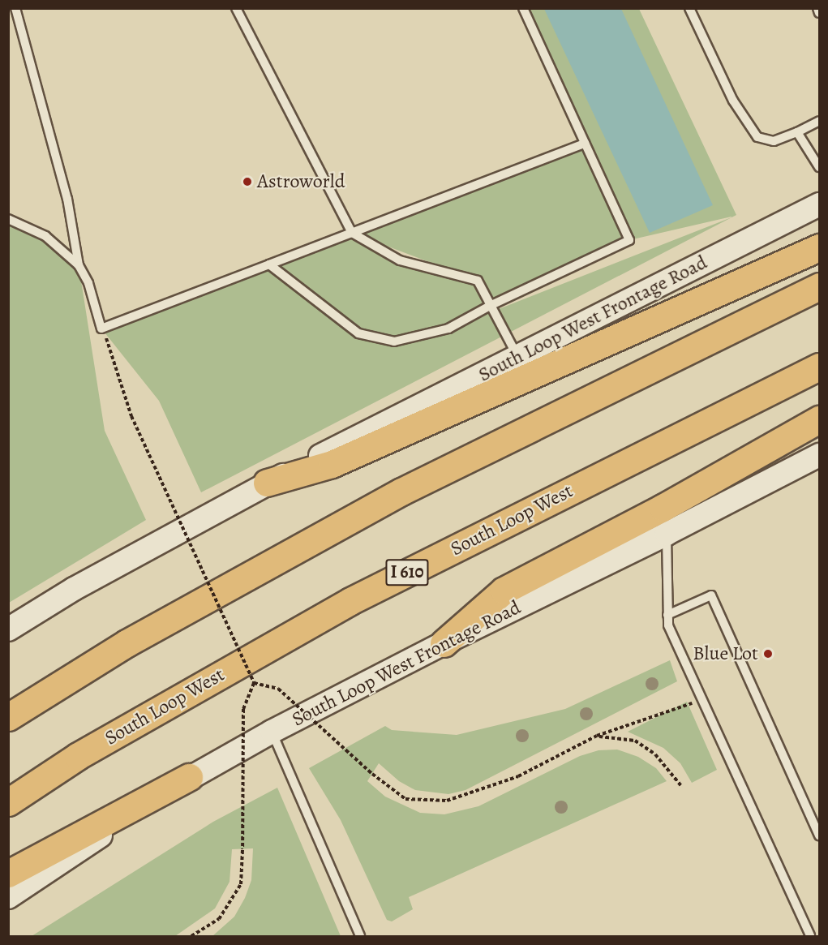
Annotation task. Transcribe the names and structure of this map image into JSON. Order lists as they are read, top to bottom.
{
  "streets": {
    "highway": ["South Loop West", "I 610"],
    "main road": ["South Loop West Frontage Road"]
  },
  "places": ["Astroworld", "Blue Lot"]
}
